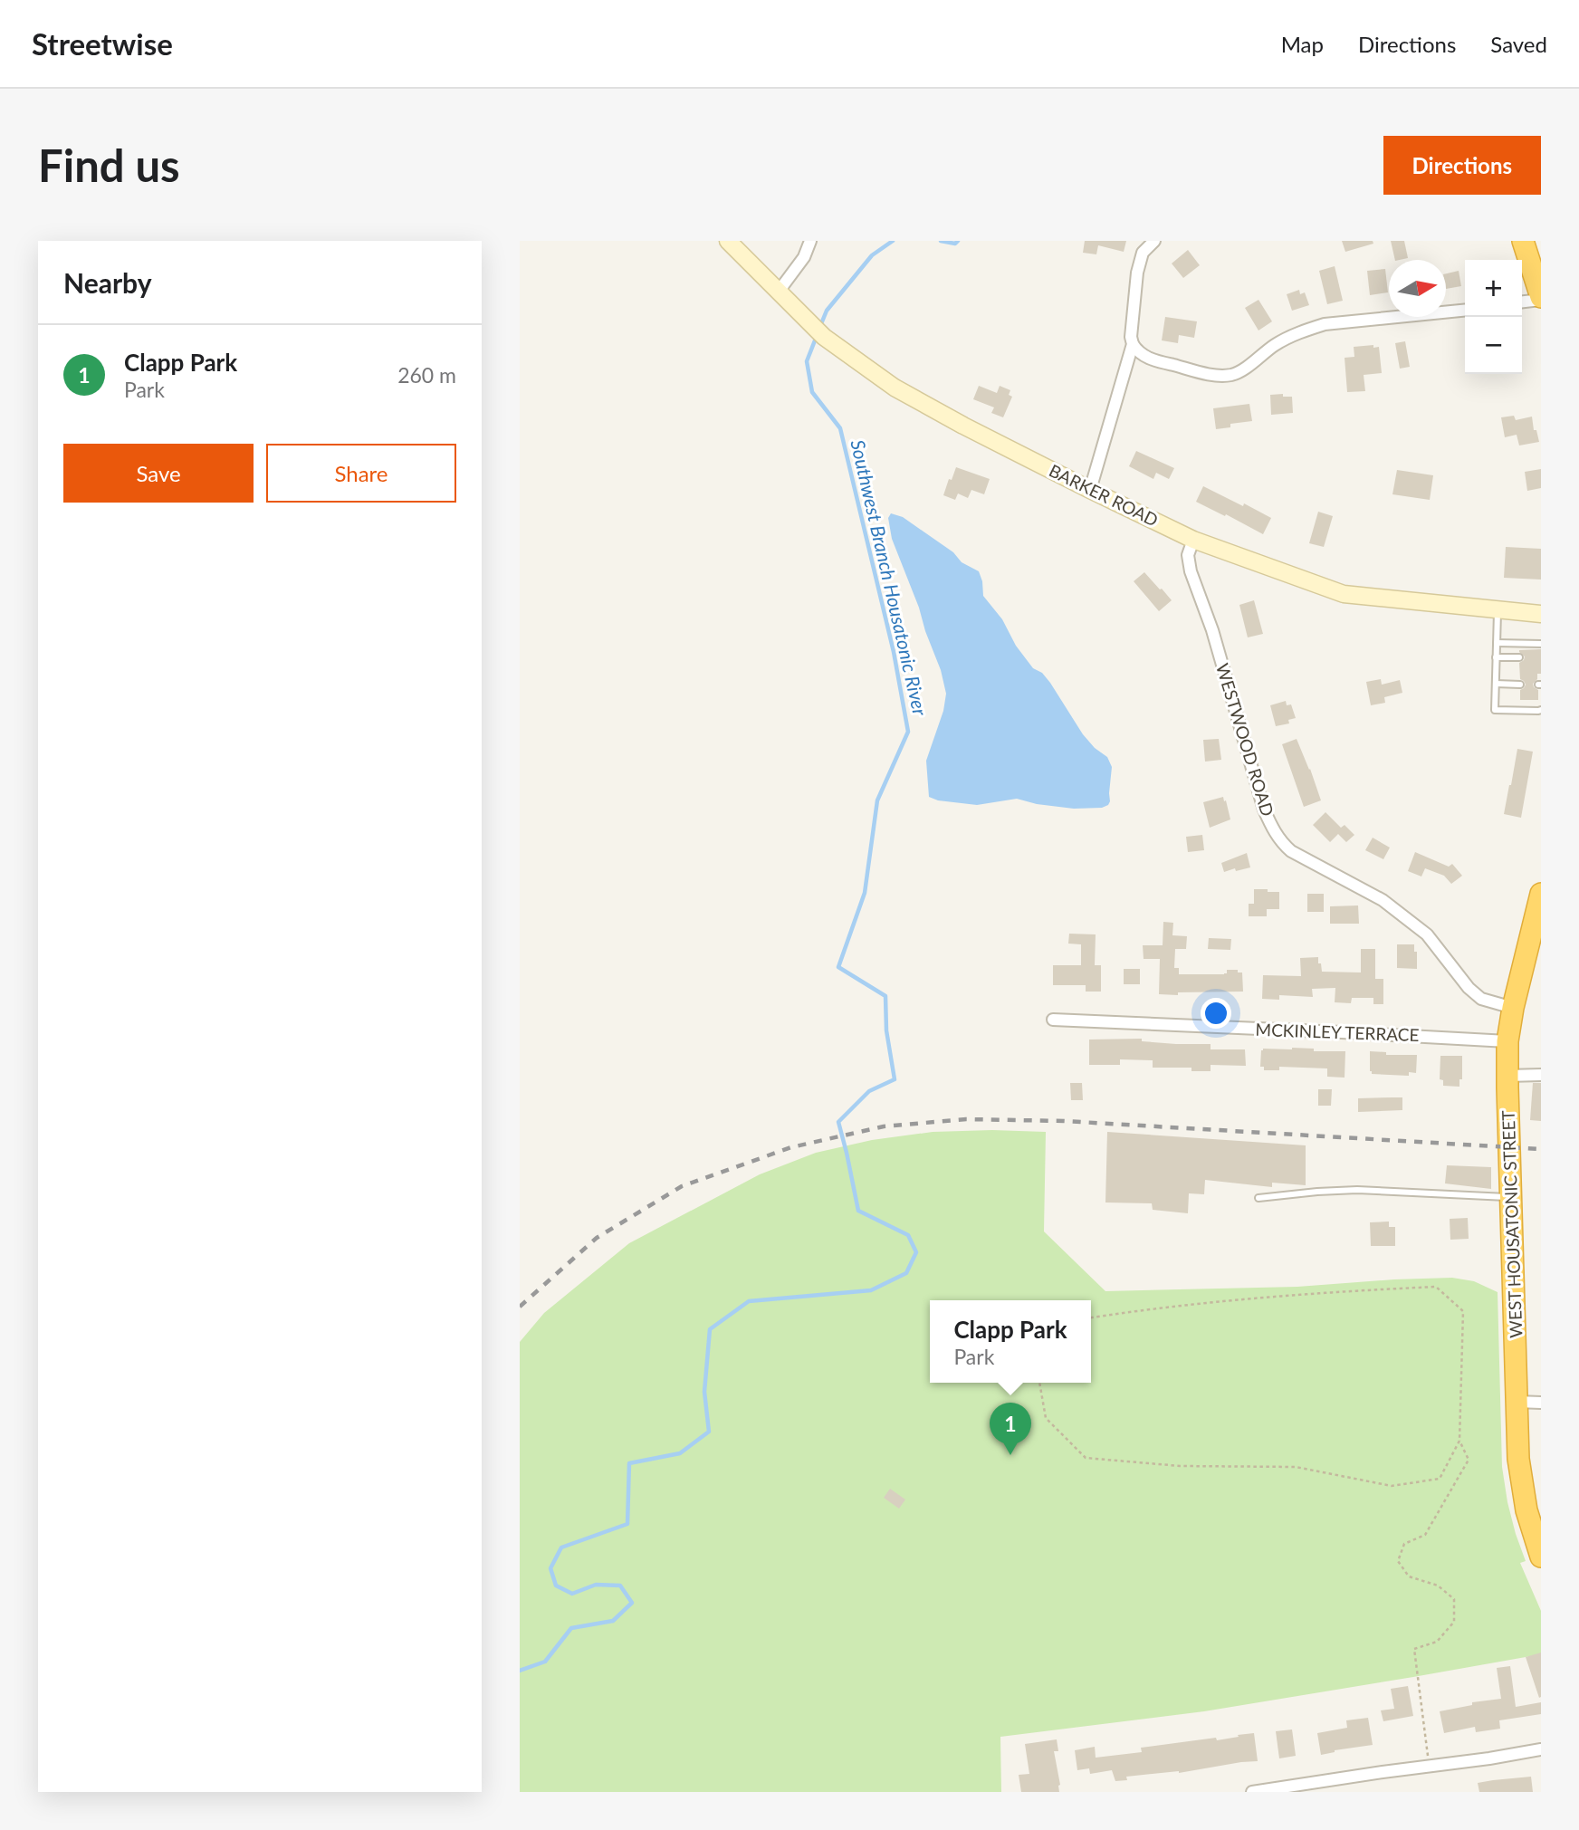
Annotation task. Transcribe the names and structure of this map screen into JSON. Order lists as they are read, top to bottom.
{
  "streets": {
    "highway": ["WEST HOUSATONIC STREET"],
    "street": ["BARKER ROAD", "WESTWOOD ROAD", "MCKINLEY TERRACE"]
  },
  "crossings": [
    ["BARKER ROAD", "WESTWOOD ROAD"],
    ["WESTWOOD ROAD", "WEST HOUSATONIC STREET"],
    ["MCKINLEY TERRACE", "WEST HOUSATONIC STREET"]
  ],
  "water": ["Southwest Branch Housatonic River"],
  "north": "right",
  "page": {
    "header": "Streetwise",
    "nav": ["Map", "Directions", "Saved"],
    "buttons": [
      "Directions",
      ["Save", "Share"]
    ],
    "title": "Find us",
    "heading": "Nearby",
    "map_buttons": ["+", "−"],
    "list": [
      {
        "mark": "1",
        "name": "Clapp Park",
        "note": "Park",
        "value": "260 m"
      }
    ],
    "popup": ["Clapp Park", "Park"],
    "pins": "1"
  }
}
